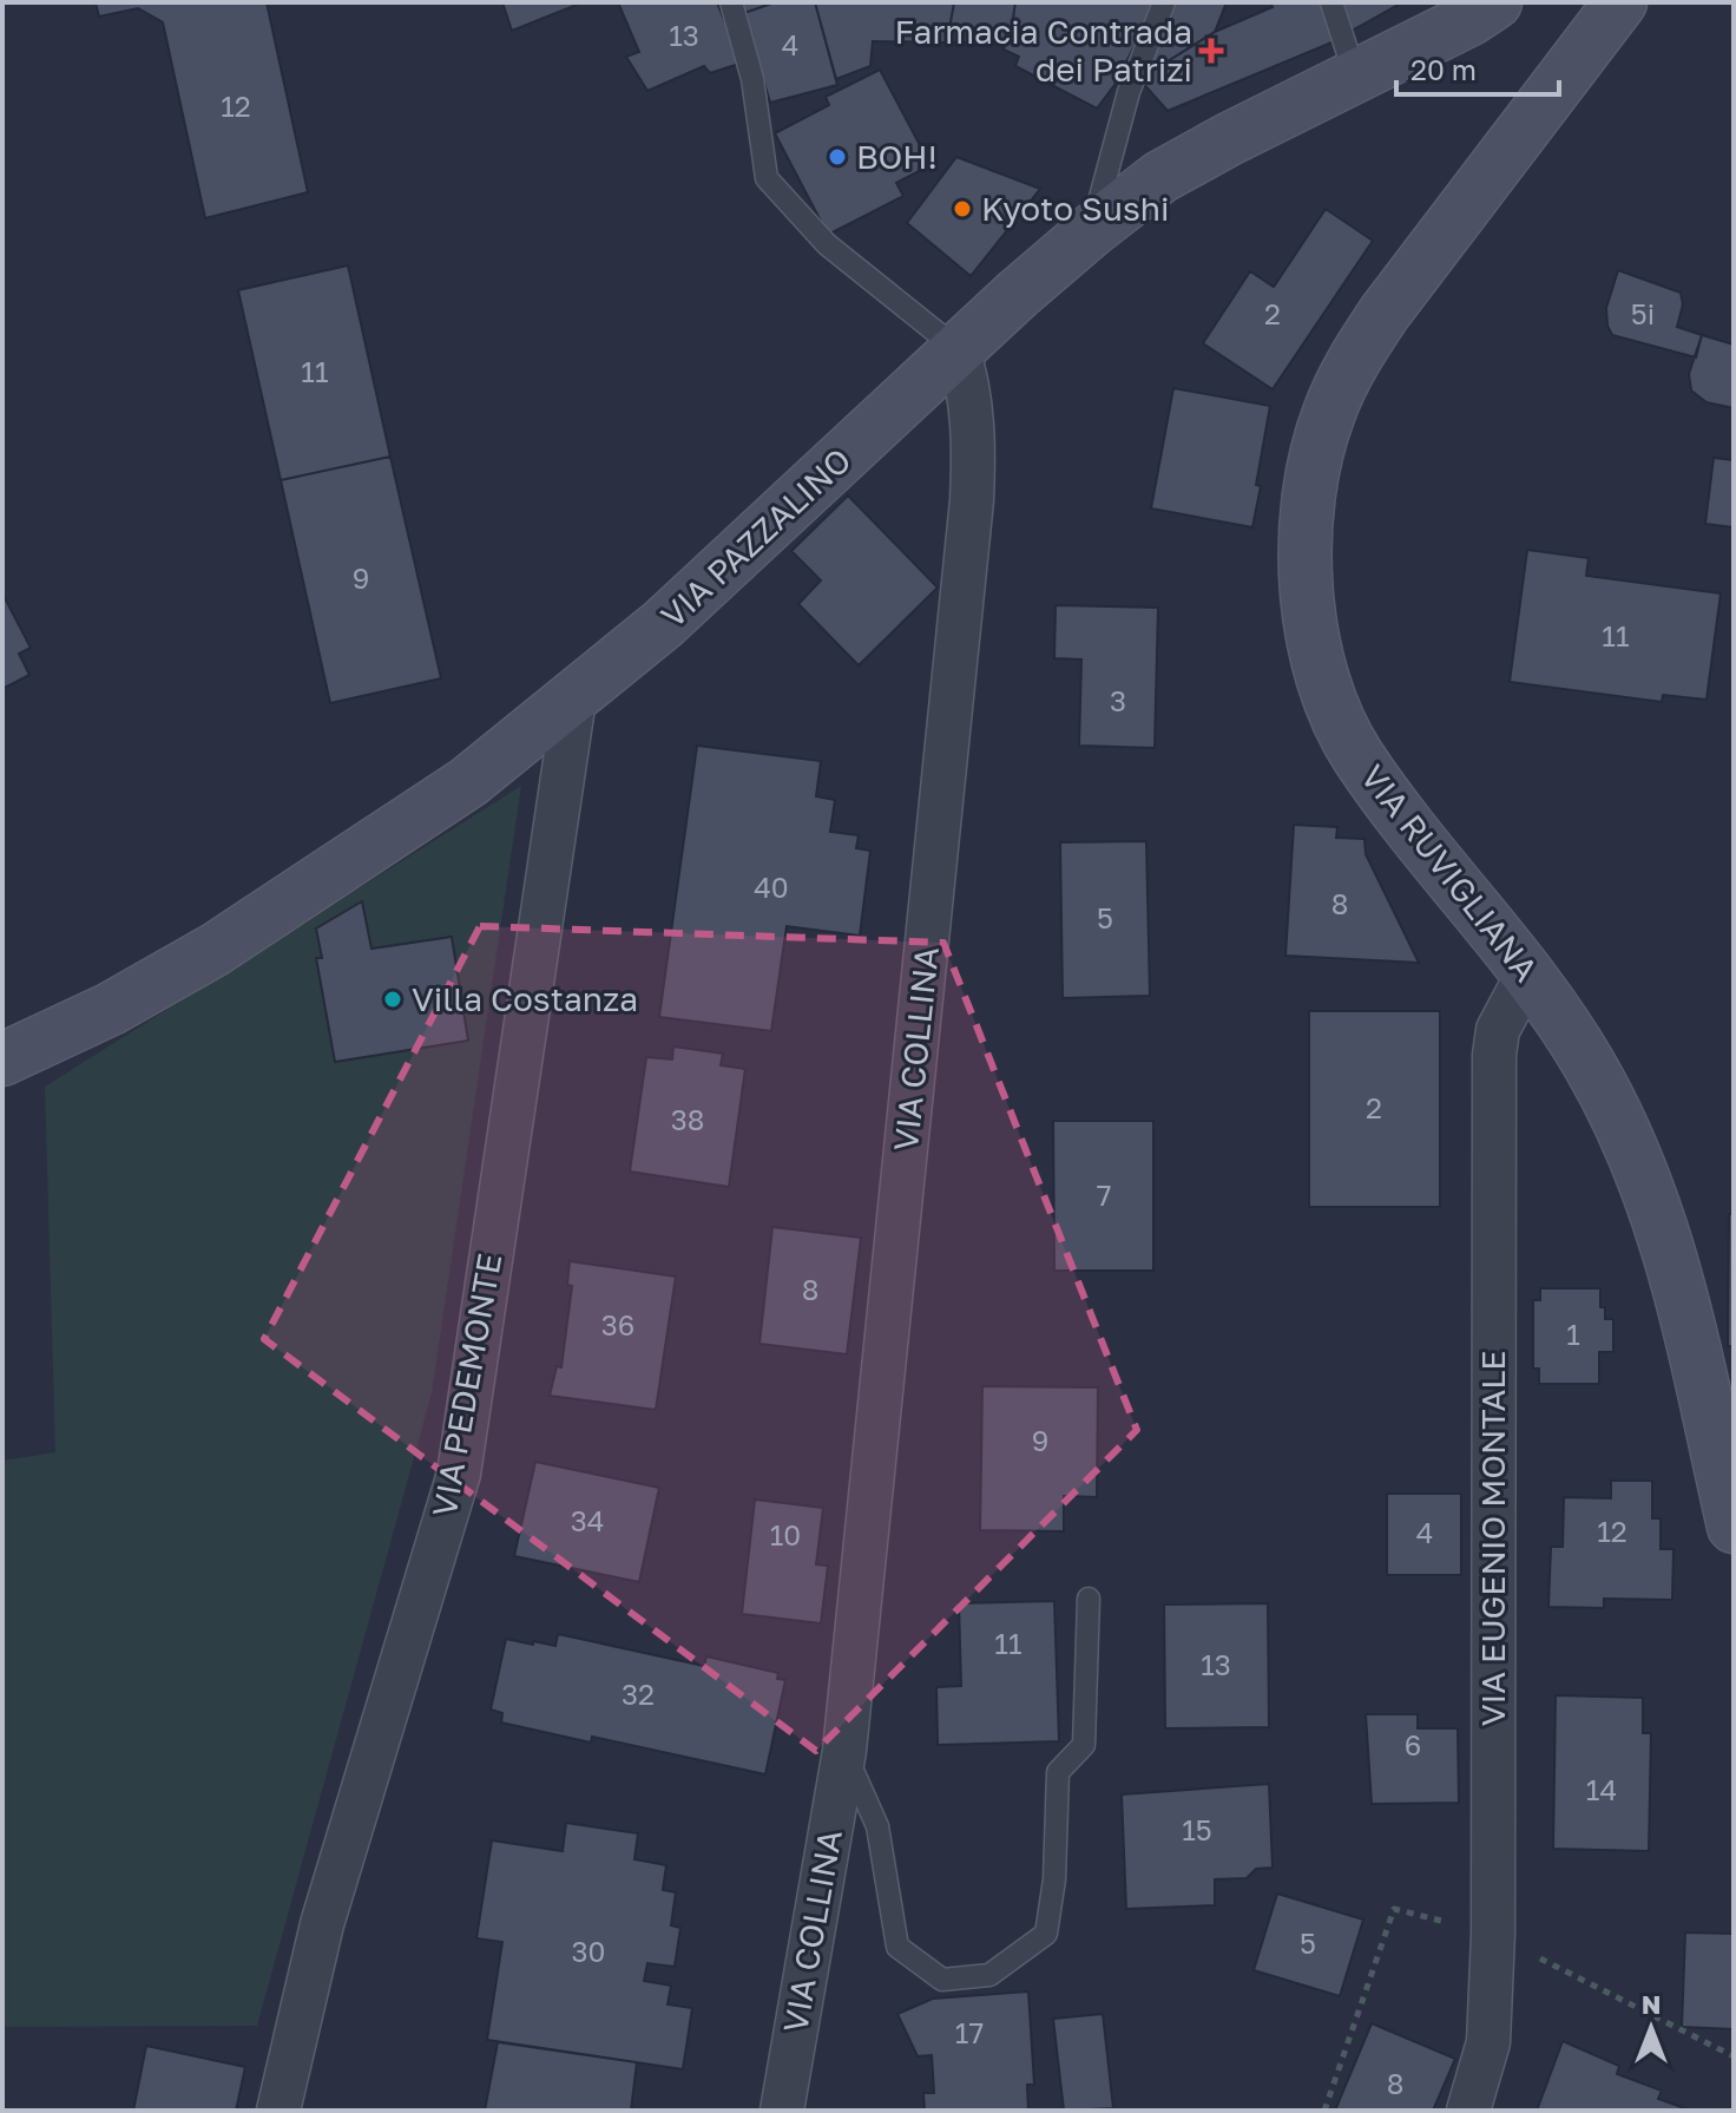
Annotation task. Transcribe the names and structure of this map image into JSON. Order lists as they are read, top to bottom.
{
  "streets": {
    "main road": ["VIA PAZZALINO", "VIA RUVIGLIANA"],
    "street": ["VIA COLLINA", "VIA PEDEMONTE", "VIA EUGENIO MONTALE"]
  },
  "crossings": [
    ["VIA PAZZALINO", "VIA COLLINA"],
    ["VIA PAZZALINO", "VIA PEDEMONTE"],
    ["VIA RUVIGLIANA", "VIA EUGENIO MONTALE"]
  ],
  "places": {
    "health": ["Farmacia Contrada dei Patrizi"],
    "other": ["BOH!", "Kyoto Sushi", "Villa Costanza"]
  },
  "house_numbers": [
    "13",
    "4",
    "12",
    "2",
    "5i",
    "11",
    "9",
    "11",
    "3",
    "40",
    "8",
    "5",
    "2",
    "38",
    "7",
    "8",
    "36",
    "1",
    "9",
    "34",
    "12",
    "4",
    "10",
    "11",
    "13",
    "32",
    "6",
    "14",
    "15",
    "5",
    "30",
    "17",
    "8"
  ],
  "scale_bar": "20 m",
  "north": "top"
}
